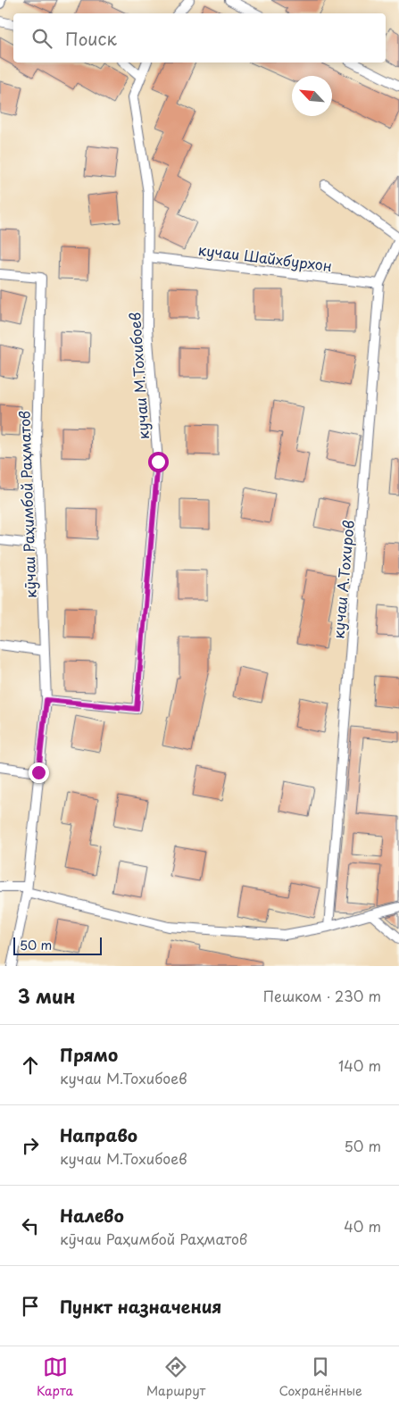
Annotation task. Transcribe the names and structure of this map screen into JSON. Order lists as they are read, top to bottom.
{
  "streets": {
    "street": [
      "кучаи Шайхбурхон",
      "кучаи М.Тохибоев",
      "кӯчаи Раҳимбой Раҳматов",
      "кучаи А.Тохиров"
    ]
  },
  "crossings": [
    ["кучаи Шайхбурхон", "кучаи М.Тохибоев"],
    ["кучаи Шайхбурхон", "кучаи А.Тохиров"],
    ["кучаи М.Тохибоев", "кӯчаи Раҳимбой Раҳматов"]
  ],
  "scale_bar": "50 m",
  "north": "top left",
  "page": {
    "search": "Поиск",
    "scale": "50 m",
    "heading": ["3 мин", "Пешком · 230 m"],
    "list": [
      ["Прямо", "кучаи М.Тохибоев", "140 m"],
      ["Направо", "кучаи М.Тохибоев", "50 m"],
      ["Налево", "кӯчаи Раҳимбой Раҳматов", "40 m"],
      "Пункт назначения"
    ],
    "nav": ["Карта", "Маршрут", "Сохранённые"]
  }
}
